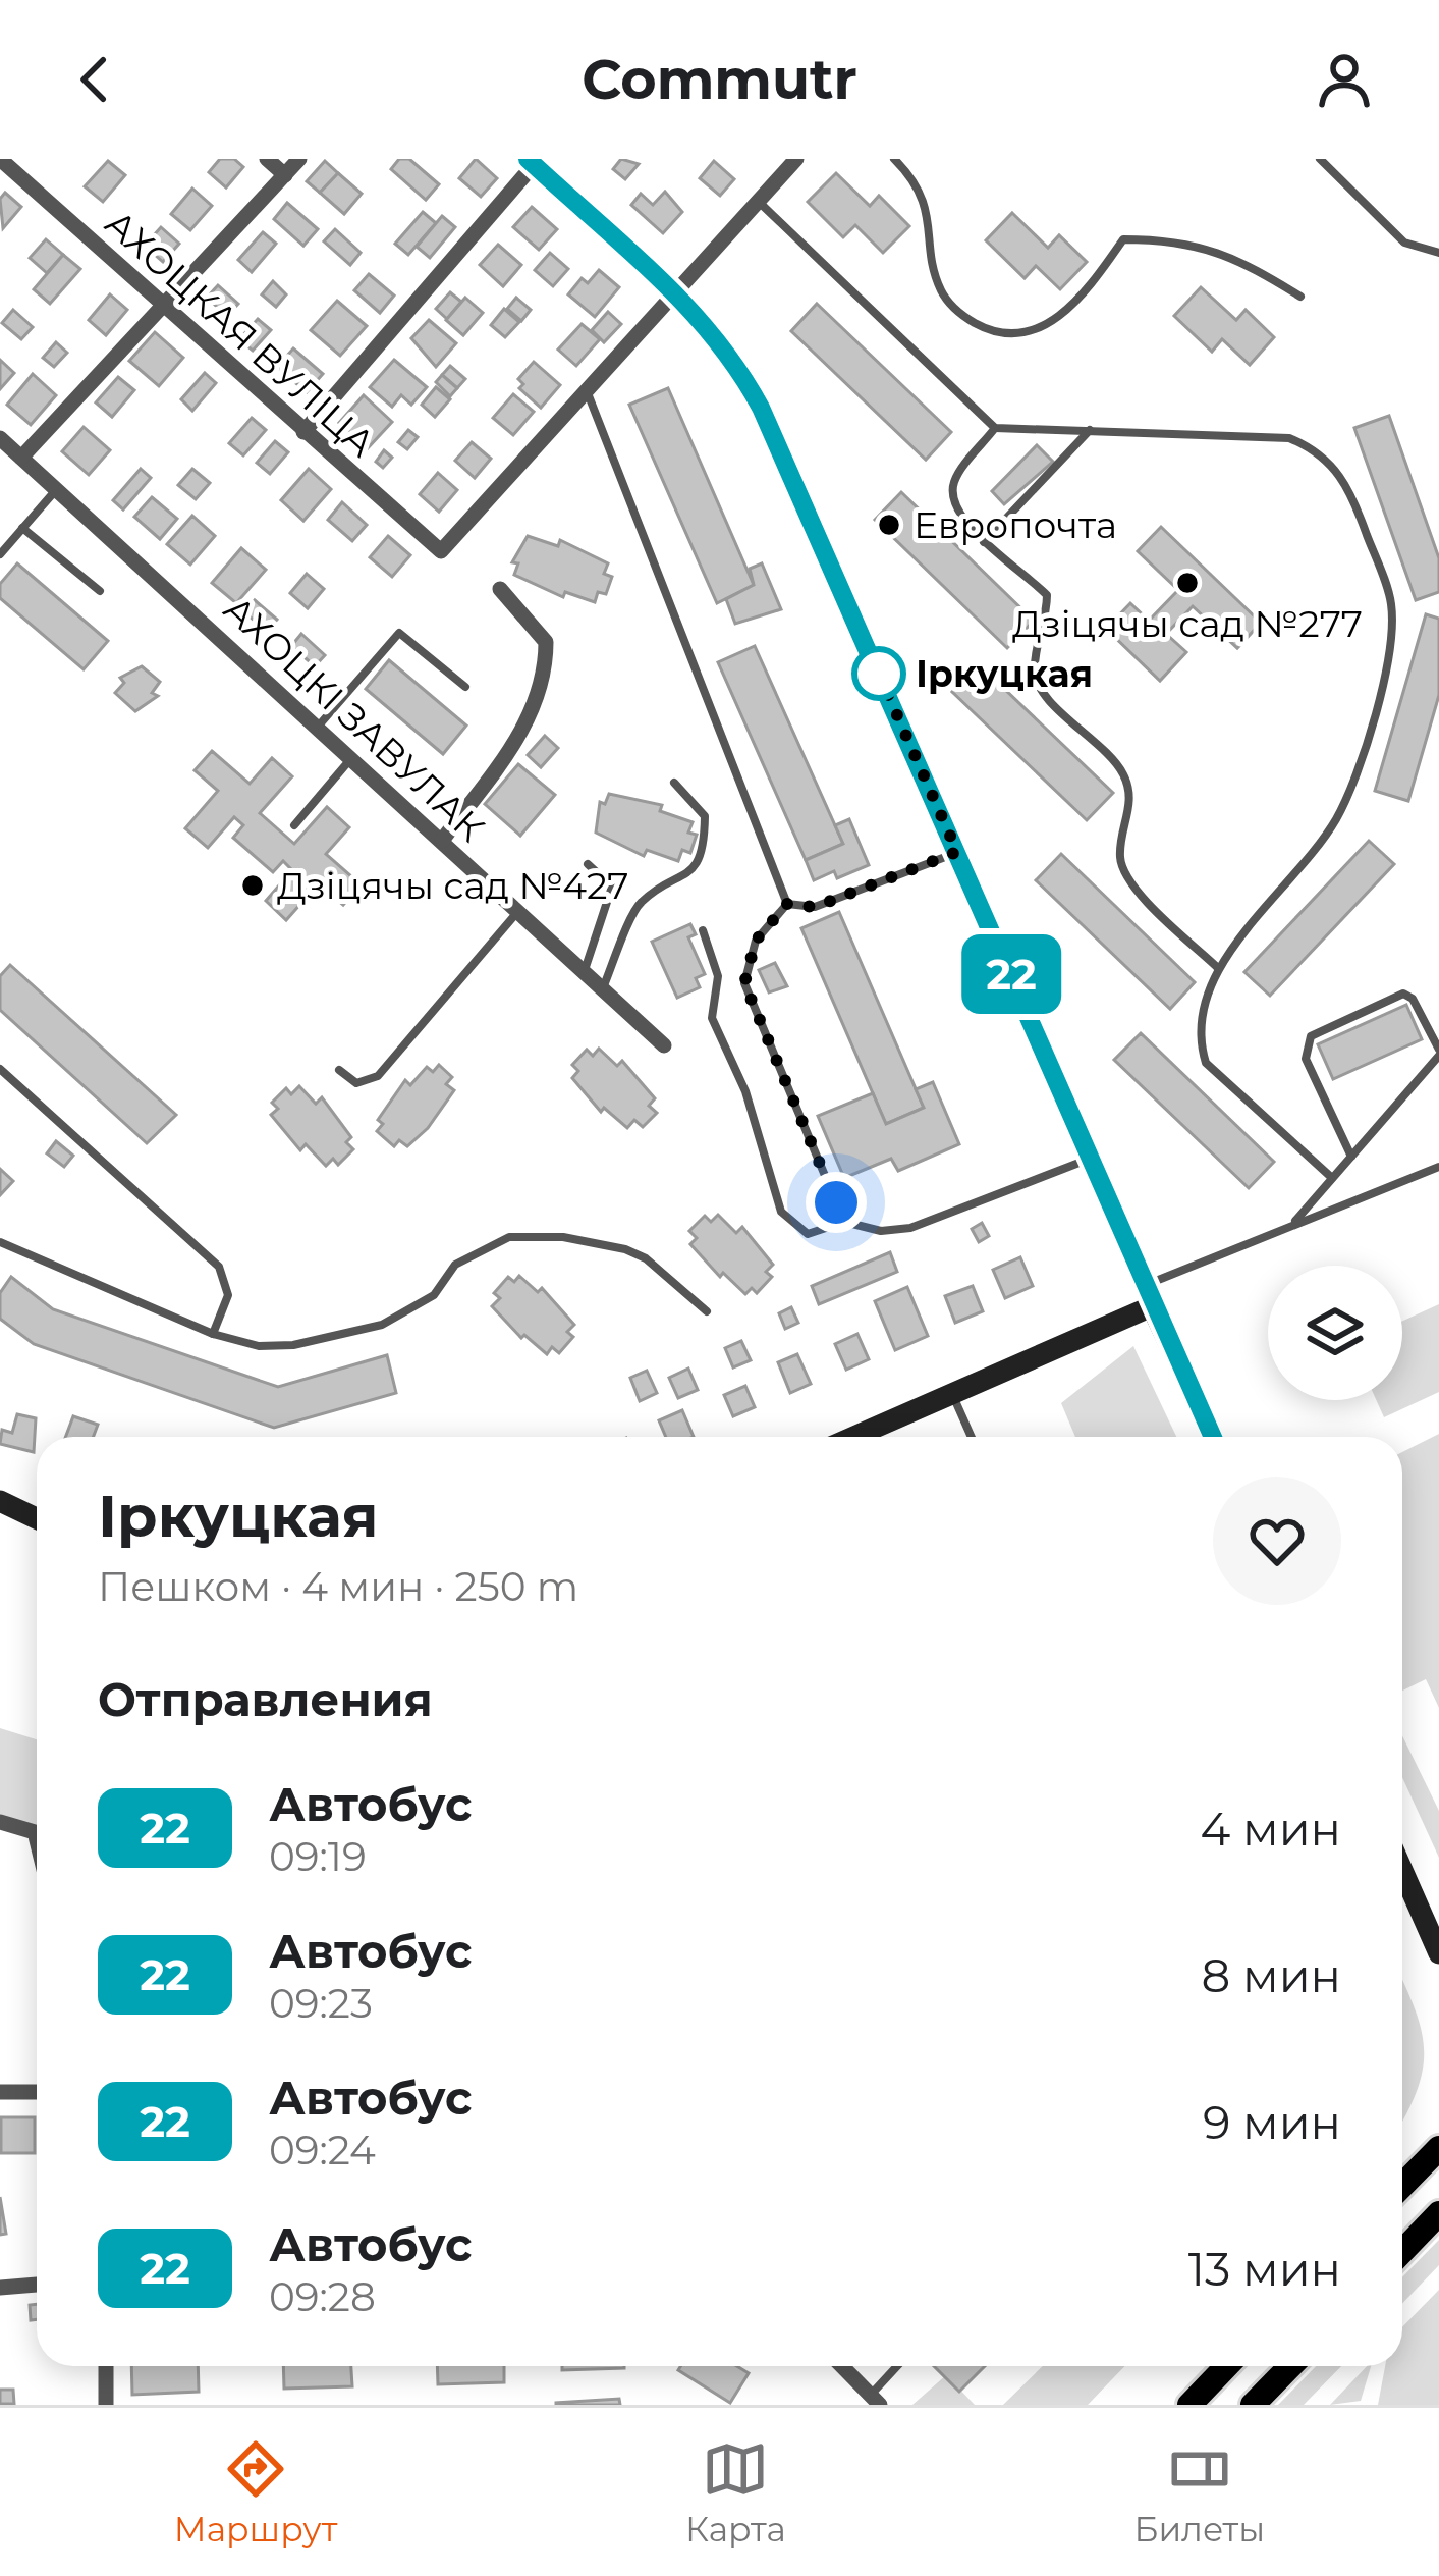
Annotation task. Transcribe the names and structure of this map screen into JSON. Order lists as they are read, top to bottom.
{
  "streets": {
    "street": ["АХОЦКАЯ ВУЛІЦА", "АХОЦКІ ЗАВУЛАК"]
  },
  "places": [
    "Европочта",
    "Дзіцячы сад №277",
    "Іркуцкая",
    "Дзіцячы сад №427"
  ],
  "lines": ["bus line 22"],
  "page": {
    "header": "Commutr",
    "on_map": "22",
    "heading": [
      ["Іркуцкая", "Пешком · 4 мин · 250 m"],
      "Отправления"
    ],
    "list": [
      {
        "mark": "22",
        "name": "Автобус",
        "note": "09:19",
        "value": "4 мин"
      },
      {
        "mark": "22",
        "name": "Автобус",
        "note": "09:23",
        "value": "8 мин"
      },
      {
        "mark": "22",
        "name": "Автобус",
        "note": "09:24",
        "value": "9 мин"
      },
      {
        "mark": "22",
        "name": "Автобус",
        "note": "09:28",
        "value": "13 мин"
      }
    ],
    "tabs": ["Маршрут", "Карта", "Билеты"]
  }
}
